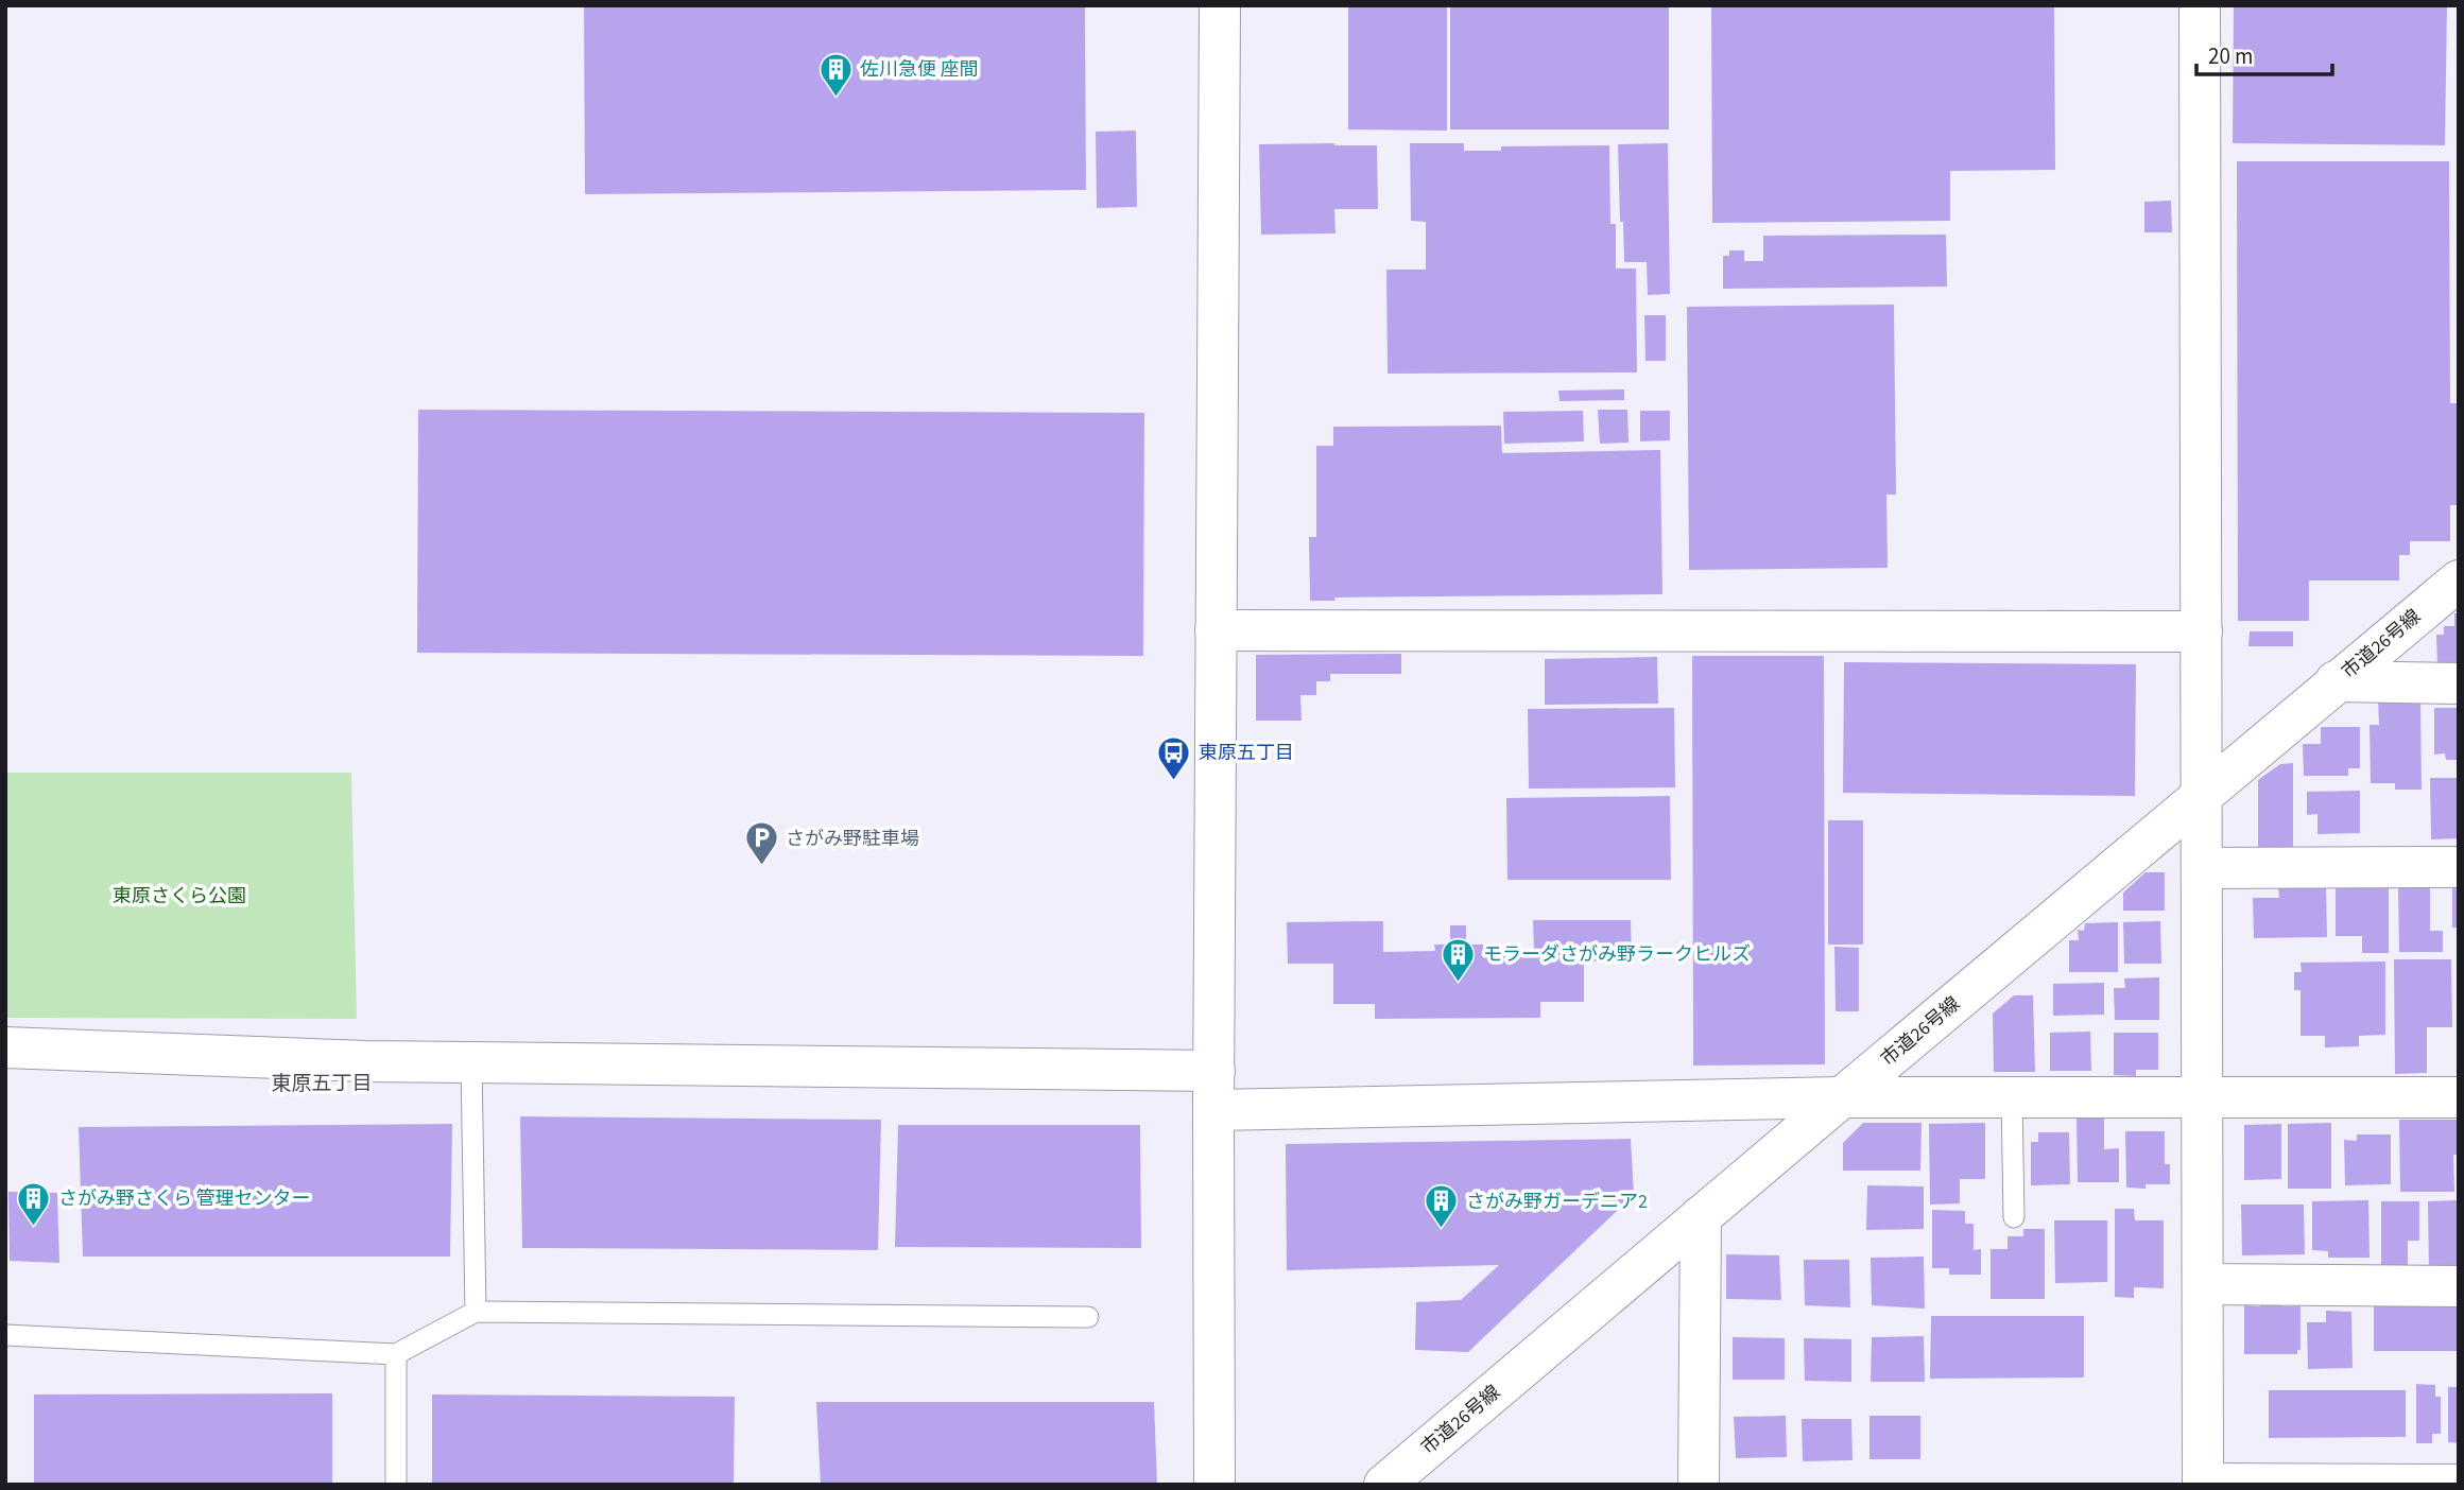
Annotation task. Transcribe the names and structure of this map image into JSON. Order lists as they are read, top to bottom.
{
  "streets": {
    "street": ["市道26号線"]
  },
  "districts": ["東原五丁目"],
  "parks": ["東原さくら公園"],
  "places": {
    "building": [
      "佐川急便 座間",
      "モラーダさがみ野ラークヒルズ",
      "さがみ野さくら 管理センター",
      "さがみ野ガーデニア2"
    ],
    "bus stop": ["東原五丁目"],
    "parking": ["さがみ野駐車場"]
  },
  "scale_bar": "20 m"
}
